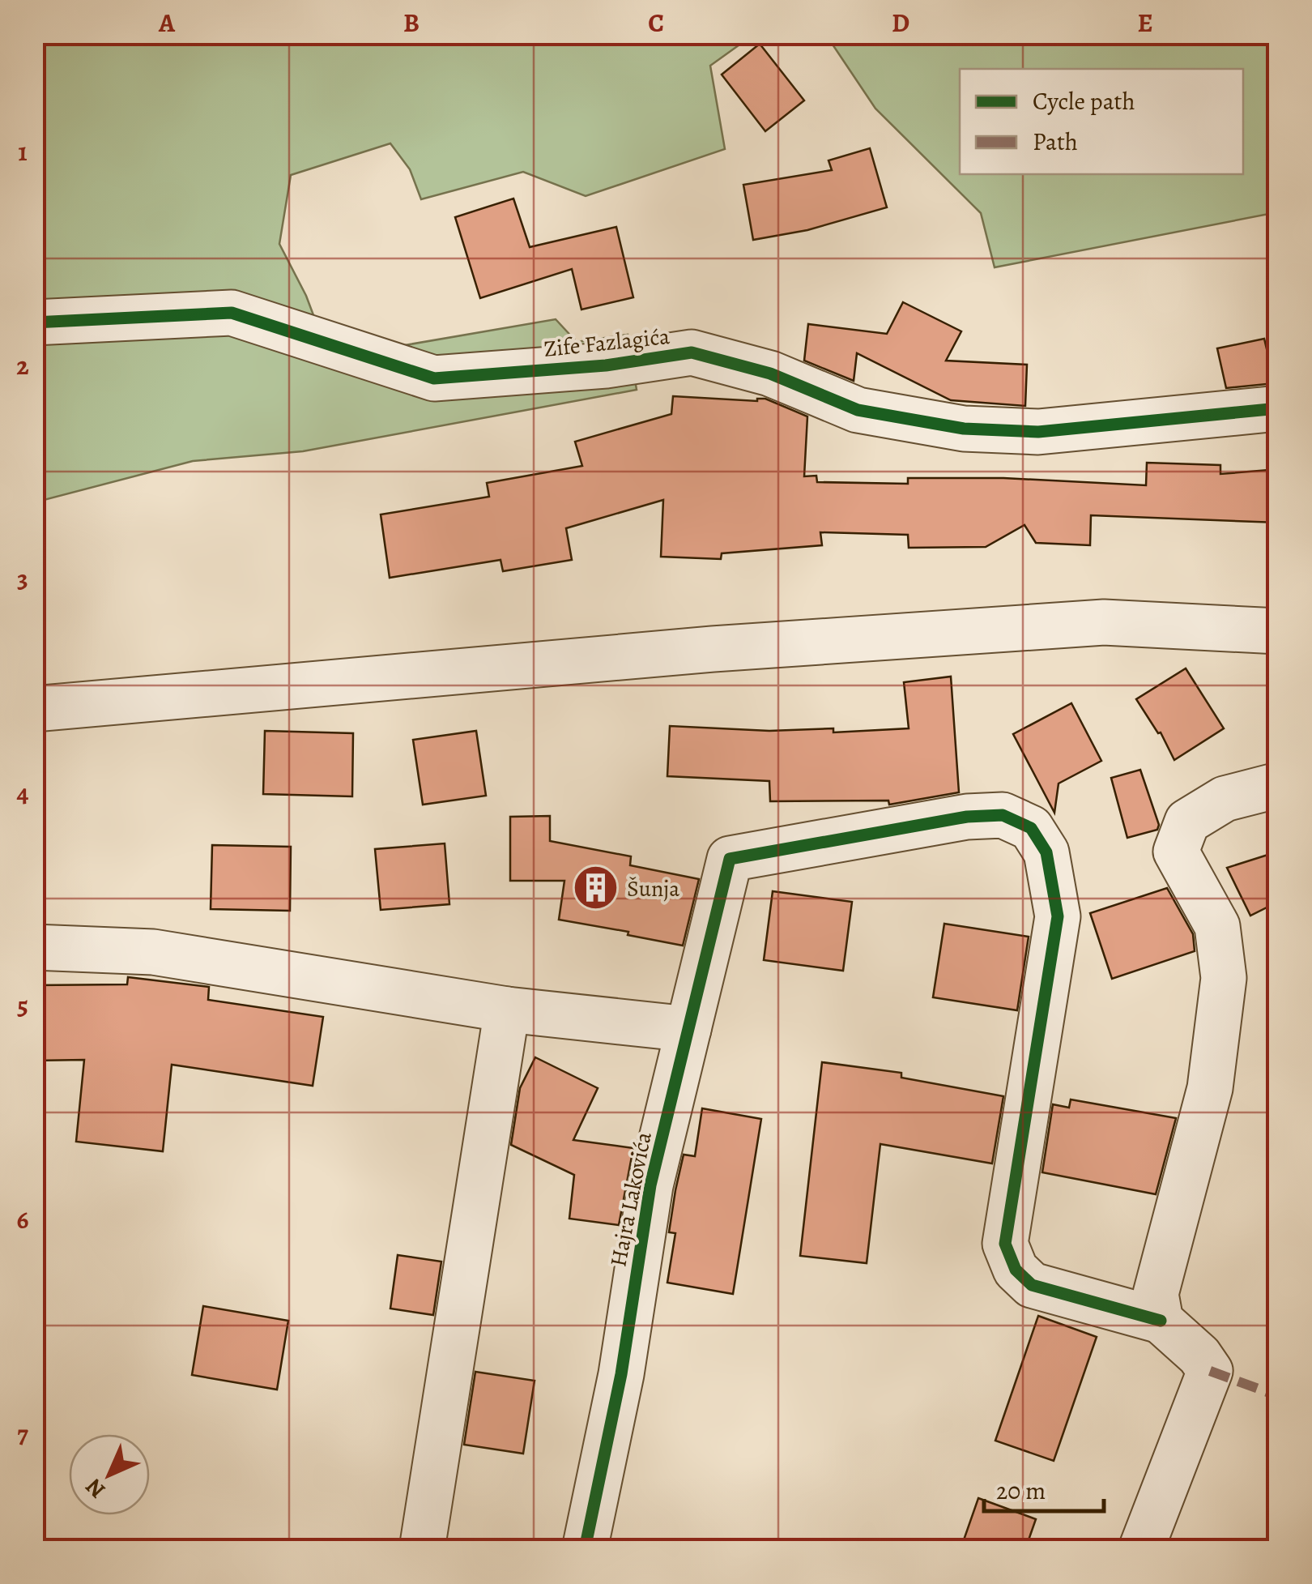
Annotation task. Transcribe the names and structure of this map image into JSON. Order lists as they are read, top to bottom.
{
  "streets": {
    "street": ["Zife Fazlagića", "Hajra Lakovića"]
  },
  "places": {
    "building": ["Šunja"]
  },
  "legend": ["Cycle path", "Path"],
  "scale_bar": "20 m",
  "north": "bottom left",
  "grid": {
    "columns": [
      "A",
      "B",
      "C",
      "D",
      "E"
    ],
    "rows": [
      "1",
      "2",
      "3",
      "4",
      "5",
      "6",
      "7"
    ]
  }
}
